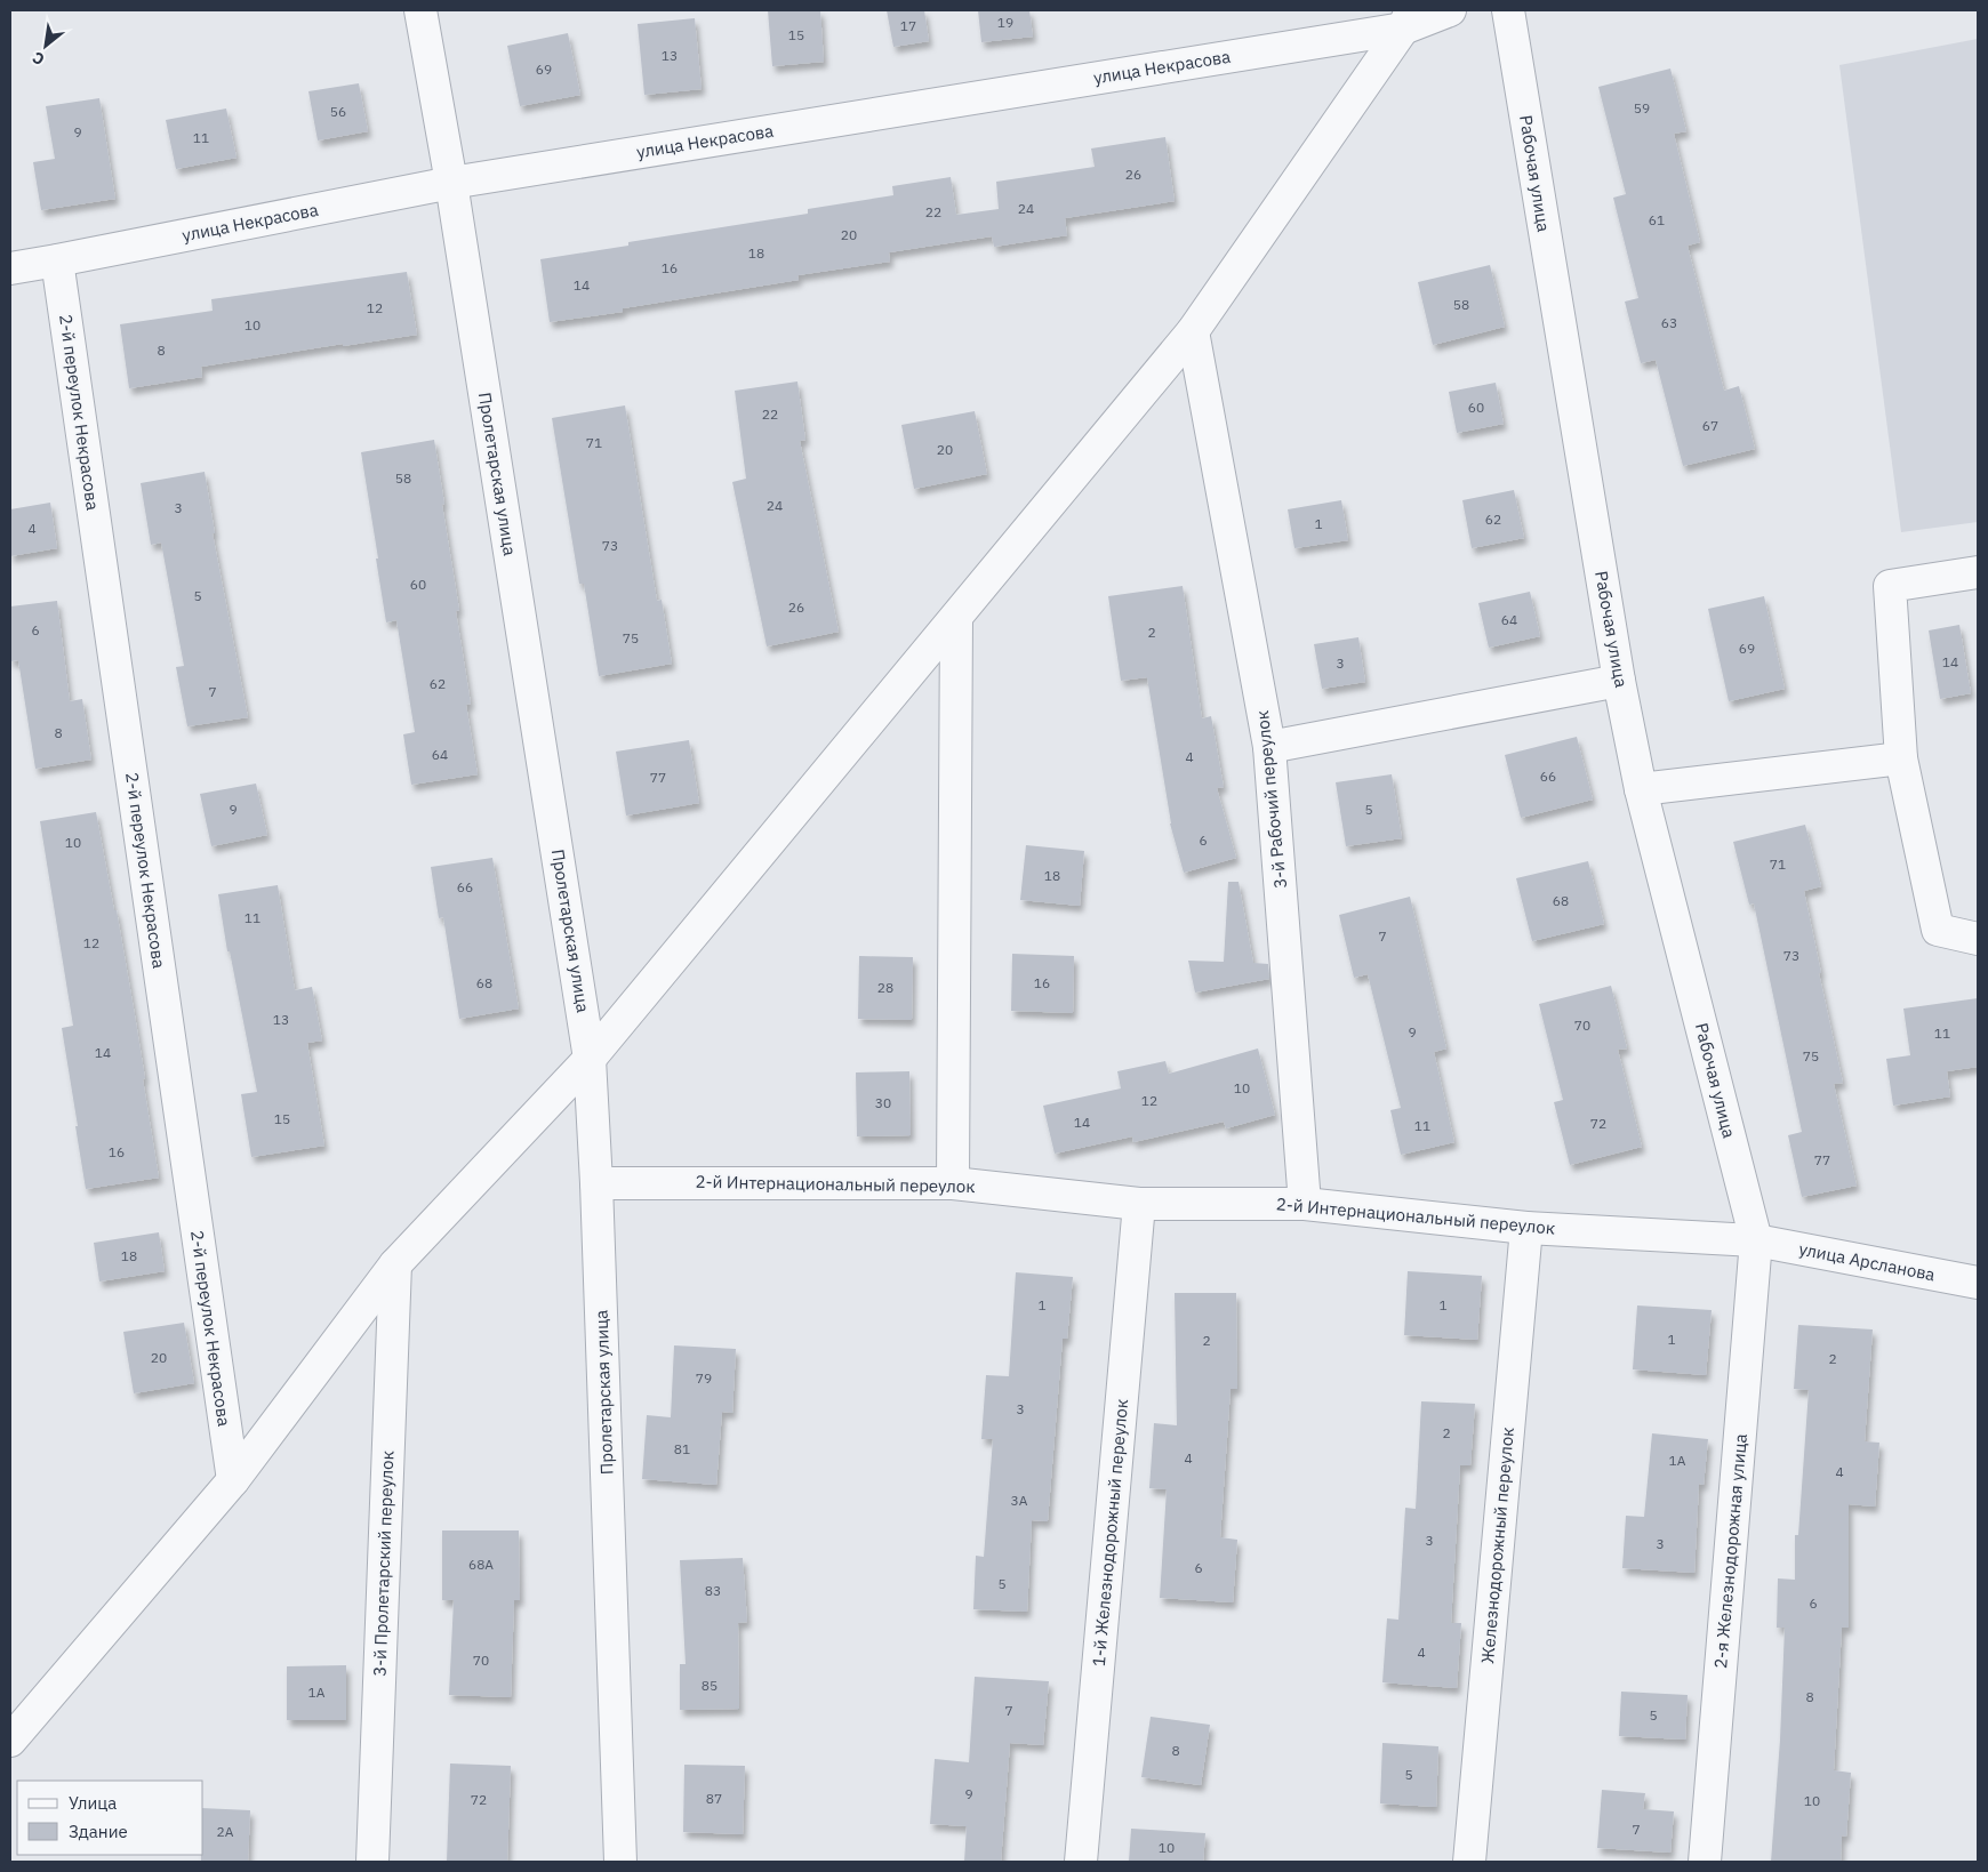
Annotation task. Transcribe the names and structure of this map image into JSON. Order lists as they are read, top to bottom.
{
  "streets": {
    "street": [
      "улица Некрасова",
      "Рабочая улица",
      "2-й переулок Некрасова",
      "Пролетарская улица",
      "3-й Рабочий переулок",
      "2-й Интернациональный переулок",
      "улица Арсланова",
      "1-й Железнодорожный переулок",
      "Железнодорожный переулок",
      "2-я Железнодорожная улица",
      "3-й Пролетарский переулок"
    ]
  },
  "crossings": [
    ["улица Некрасова", "2-й переулок Некрасова"],
    ["улица Некрасова", "Пролетарская улица"],
    ["Рабочая улица", "2-й Интернациональный переулок"],
    ["Рабочая улица", "улица Арсланова"],
    ["Рабочая улица", "2-я Железнодорожная улица"],
    ["Пролетарская улица", "2-й Интернациональный переулок"],
    ["3-й Рабочий переулок", "2-й Интернациональный переулок"],
    ["2-й Интернациональный переулок", "улица Арсланова"],
    ["2-й Интернациональный переулок", "1-й Железнодорожный переулок"],
    ["2-й Интернациональный переулок", "Железнодорожный переулок"],
    ["2-й Интернациональный переулок", "2-я Железнодорожная улица"],
    ["улица Арсланова", "2-я Железнодорожная улица"]
  ],
  "house_numbers": [
    "19",
    "17",
    "15",
    "13",
    "69",
    "59",
    "56",
    "9",
    "11",
    "26",
    "24",
    "22",
    "61",
    "20",
    "18",
    "16",
    "14",
    "58",
    "12",
    "63",
    "10",
    "8",
    "60",
    "22",
    "67",
    "71",
    "20",
    "58",
    "24",
    "3",
    "62",
    "1",
    "4",
    "73",
    "60",
    "5",
    "26",
    "64",
    "6",
    "2",
    "75",
    "69",
    "14",
    "3",
    "62",
    "7",
    "8",
    "64",
    "4",
    "66",
    "77",
    "9",
    "5",
    "6",
    "10",
    "71",
    "18",
    "66",
    "68",
    "11",
    "7",
    "12",
    "73",
    "68",
    "16",
    "28",
    "13",
    "70",
    "9",
    "11",
    "14",
    "75",
    "10",
    "12",
    "30",
    "15",
    "14",
    "72",
    "11",
    "16",
    "77",
    "18",
    "1",
    "1",
    "1",
    "2",
    "20",
    "2",
    "79",
    "3",
    "2",
    "81",
    "4",
    "1А",
    "4",
    "3А",
    "3",
    "3",
    "68А",
    "6",
    "5",
    "83",
    "6",
    "4",
    "70",
    "85",
    "1А",
    "8",
    "7",
    "5",
    "8",
    "5",
    "9",
    "87",
    "72",
    "10",
    "7",
    "2А",
    "10"
  ],
  "legend": ["Улица", "Здание"],
  "north": "bottom left"
}
